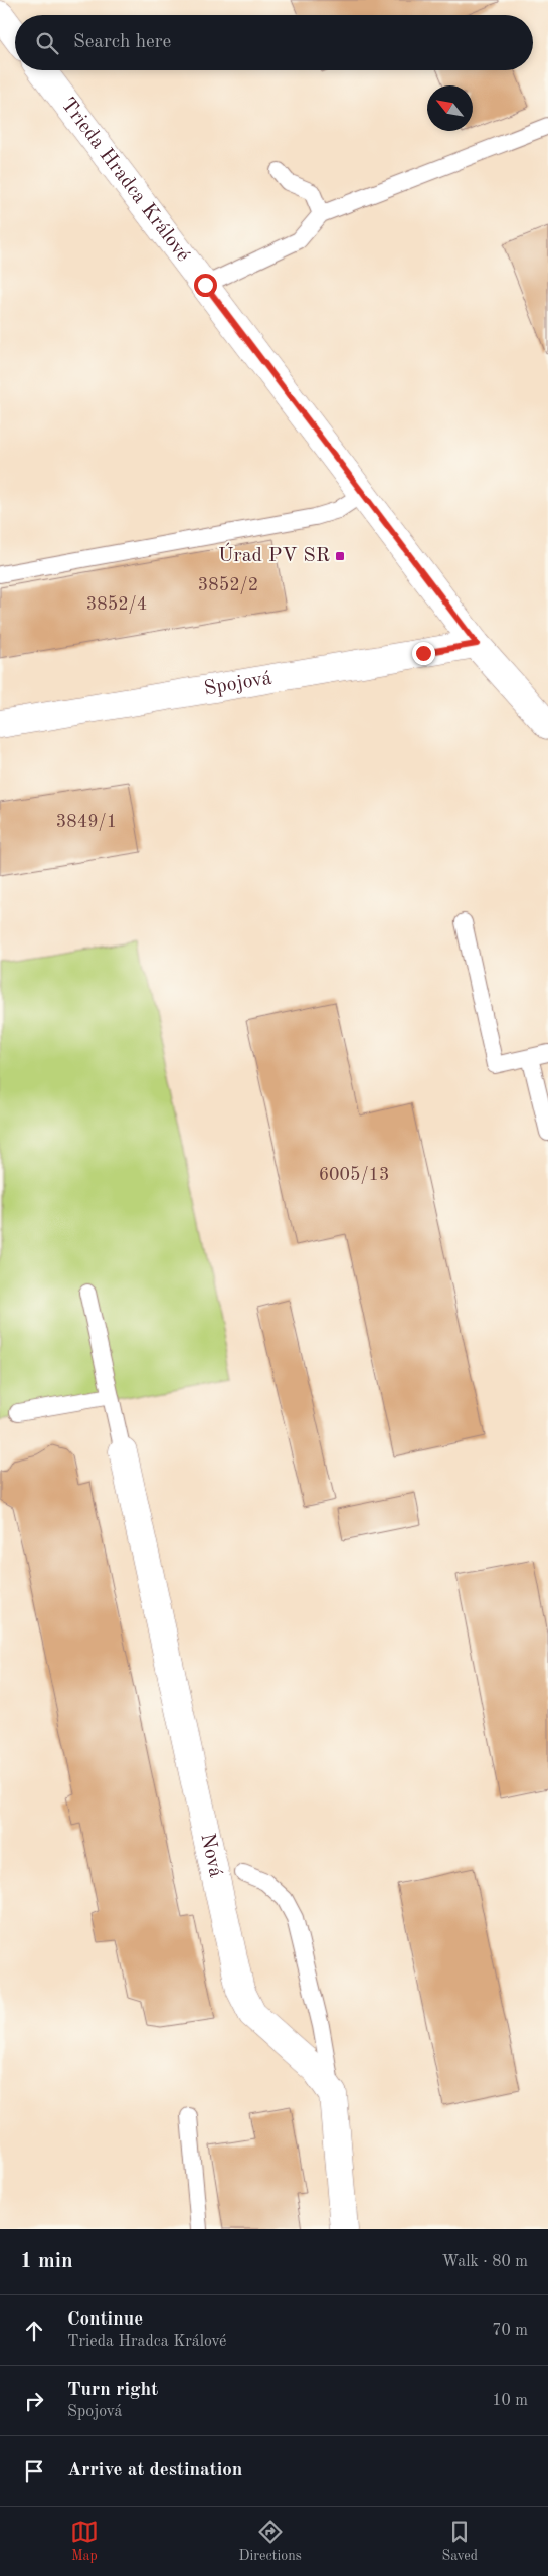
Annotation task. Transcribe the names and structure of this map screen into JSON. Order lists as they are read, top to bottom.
{
  "streets": {
    "street": ["Trieda Hradca Králové", "Spojová", "Nová"]
  },
  "crossings": [
    ["Trieda Hradca Králové", "Spojová"]
  ],
  "places": {
    "transit": ["Úrad PV SR"]
  },
  "house_numbers": [
    "3852/2",
    "3852/4",
    "3849/1",
    "6005/13"
  ],
  "north": "top left",
  "page": {
    "search": "Search here",
    "heading": ["1 min", "Walk · 80 m"],
    "list": [
      ["Continue", "Trieda Hradca Králové", "70 m"],
      ["Turn right", "Spojová", "10 m"],
      "Arrive at destination"
    ],
    "nav": ["Map", "Directions", "Saved"]
  }
}
